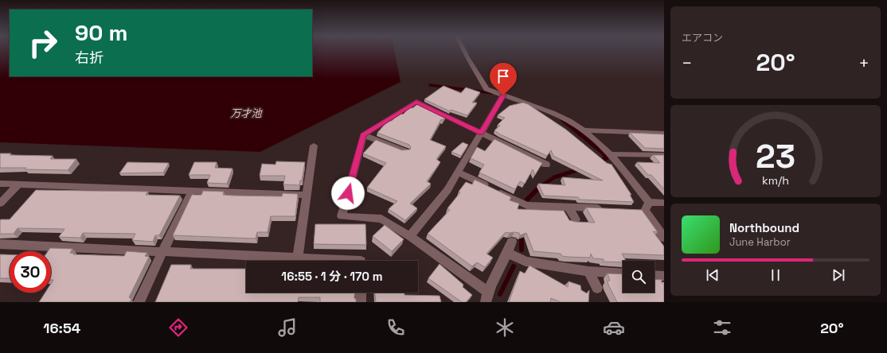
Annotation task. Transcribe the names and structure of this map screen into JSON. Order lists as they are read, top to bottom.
{
  "water": ["万才池"],
  "page": {
    "tile": "エアコン",
    "turn": ["90 m", "右折"],
    "heat": ["−", "20°", "+"],
    "song": ["Northbound", "June Harbor"],
    "limit": "30",
    "trip": "16:55 · 1 分 · 170 m",
    "tabs": ["16:54", "20°"],
    "gauge": ["23", "km/h"]
  }
}
